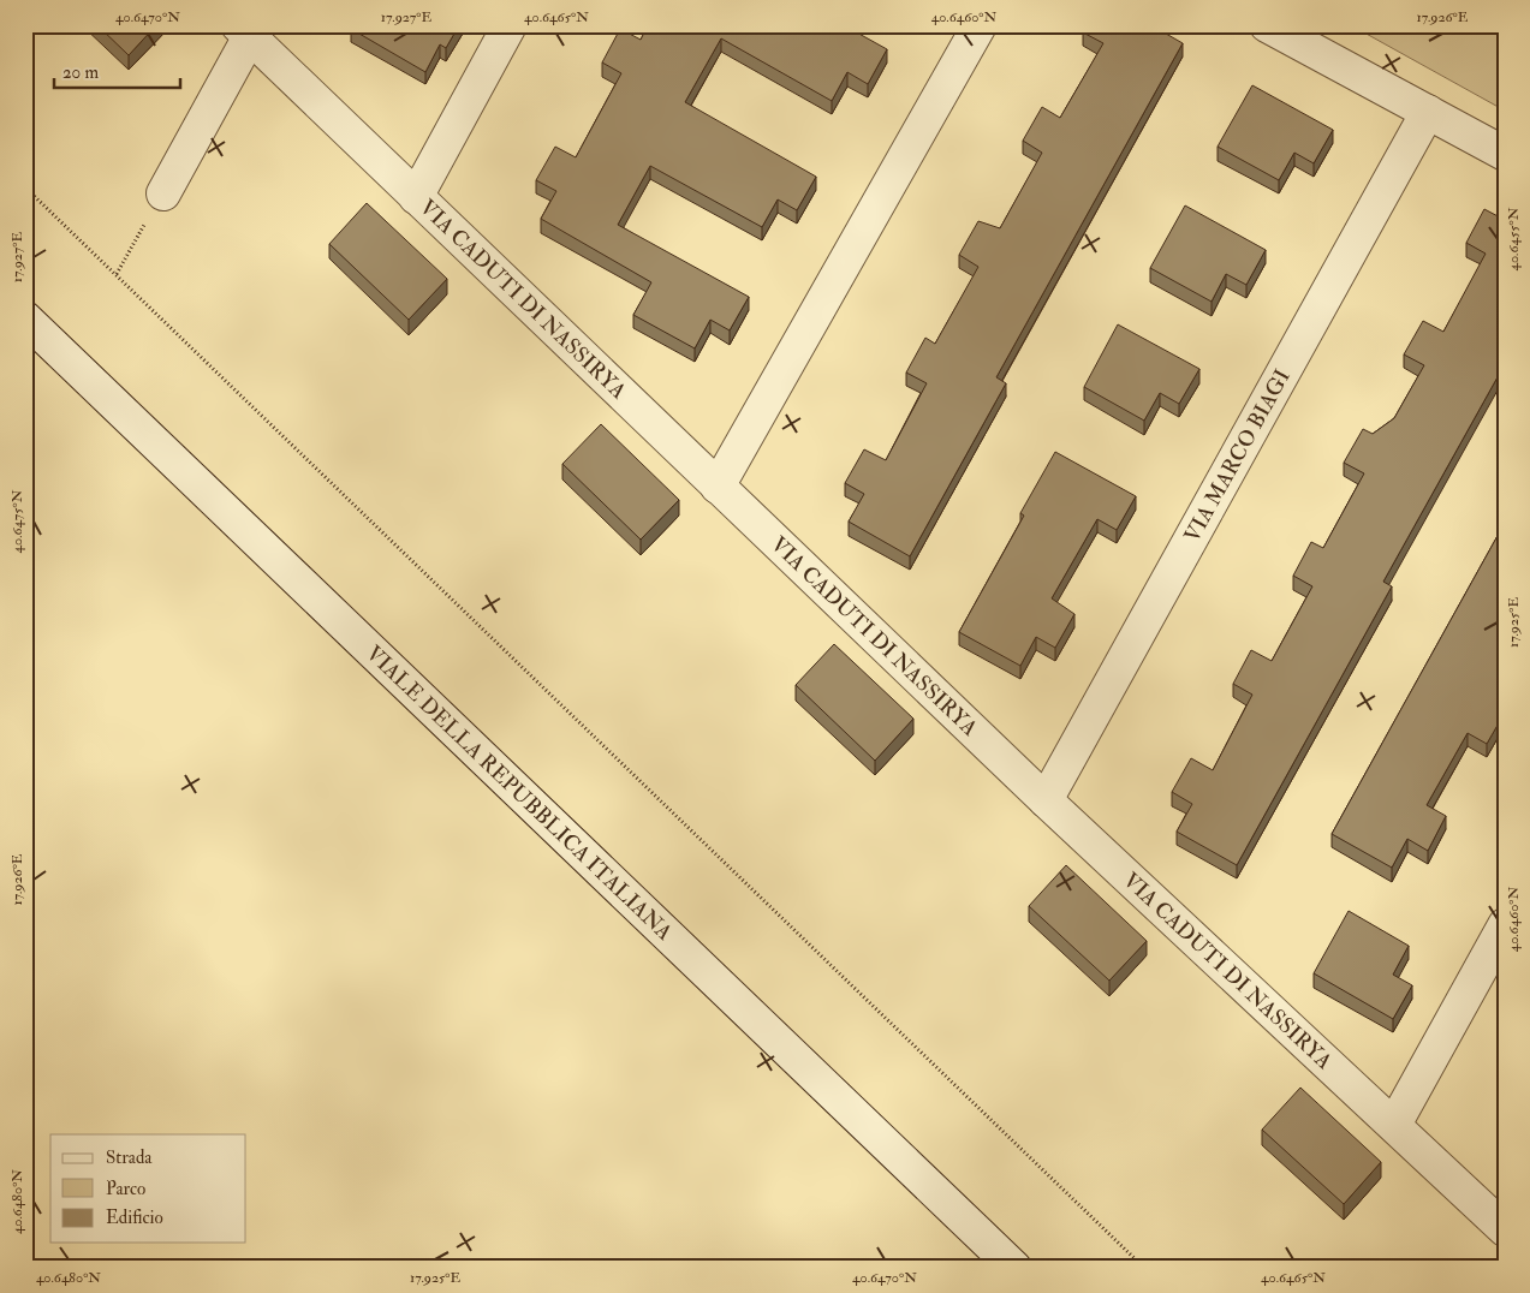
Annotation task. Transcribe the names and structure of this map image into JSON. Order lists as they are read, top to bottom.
{
  "streets": {
    "street": ["VIA CADUTI DI NASSIRYA", "VIA MARCO BIAGI", "VIALE DELLA REPUBBLICA ITALIANA"]
  },
  "crossings": [
    ["VIA CADUTI DI NASSIRYA", "VIA MARCO BIAGI"]
  ],
  "legend": ["Strada", "Parco", "Edificio"],
  "scale_bar": "20 m",
  "coordinates": [
    "40.6470°N",
    "17.927°E",
    "40.6465°N",
    "40.6460°N",
    "17.926°E",
    "40.6455°N",
    "40.6475°N",
    "17.925°E",
    "40.6480°N"
  ]
}
